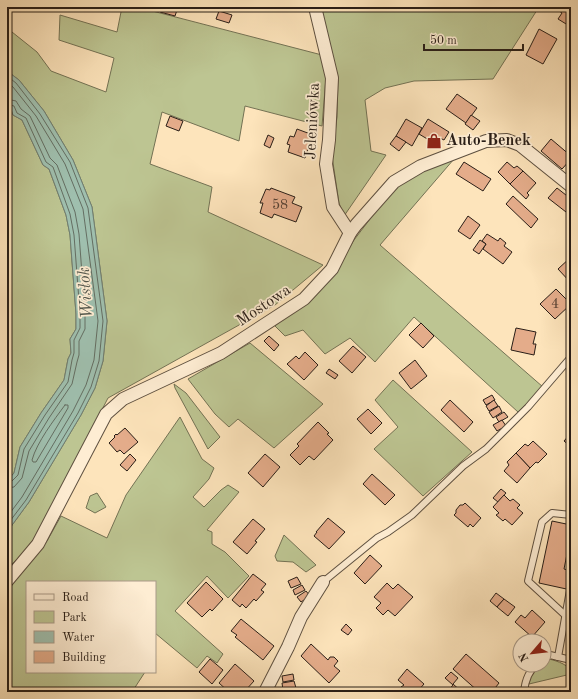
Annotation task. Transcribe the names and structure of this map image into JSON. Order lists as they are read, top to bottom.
{
  "streets": {
    "street": ["Jeleniówka", "Mostowa"]
  },
  "crossings": [
    ["Jeleniówka", "Mostowa"]
  ],
  "water": ["Wisłok"],
  "places": {
    "shop": ["Auto-Benek"]
  },
  "house_numbers": ["58", "4"],
  "legend": [
    "Road",
    "Park",
    "Water",
    "Building"
  ],
  "scale_bar": "50 m",
  "north": "bottom left"
}
